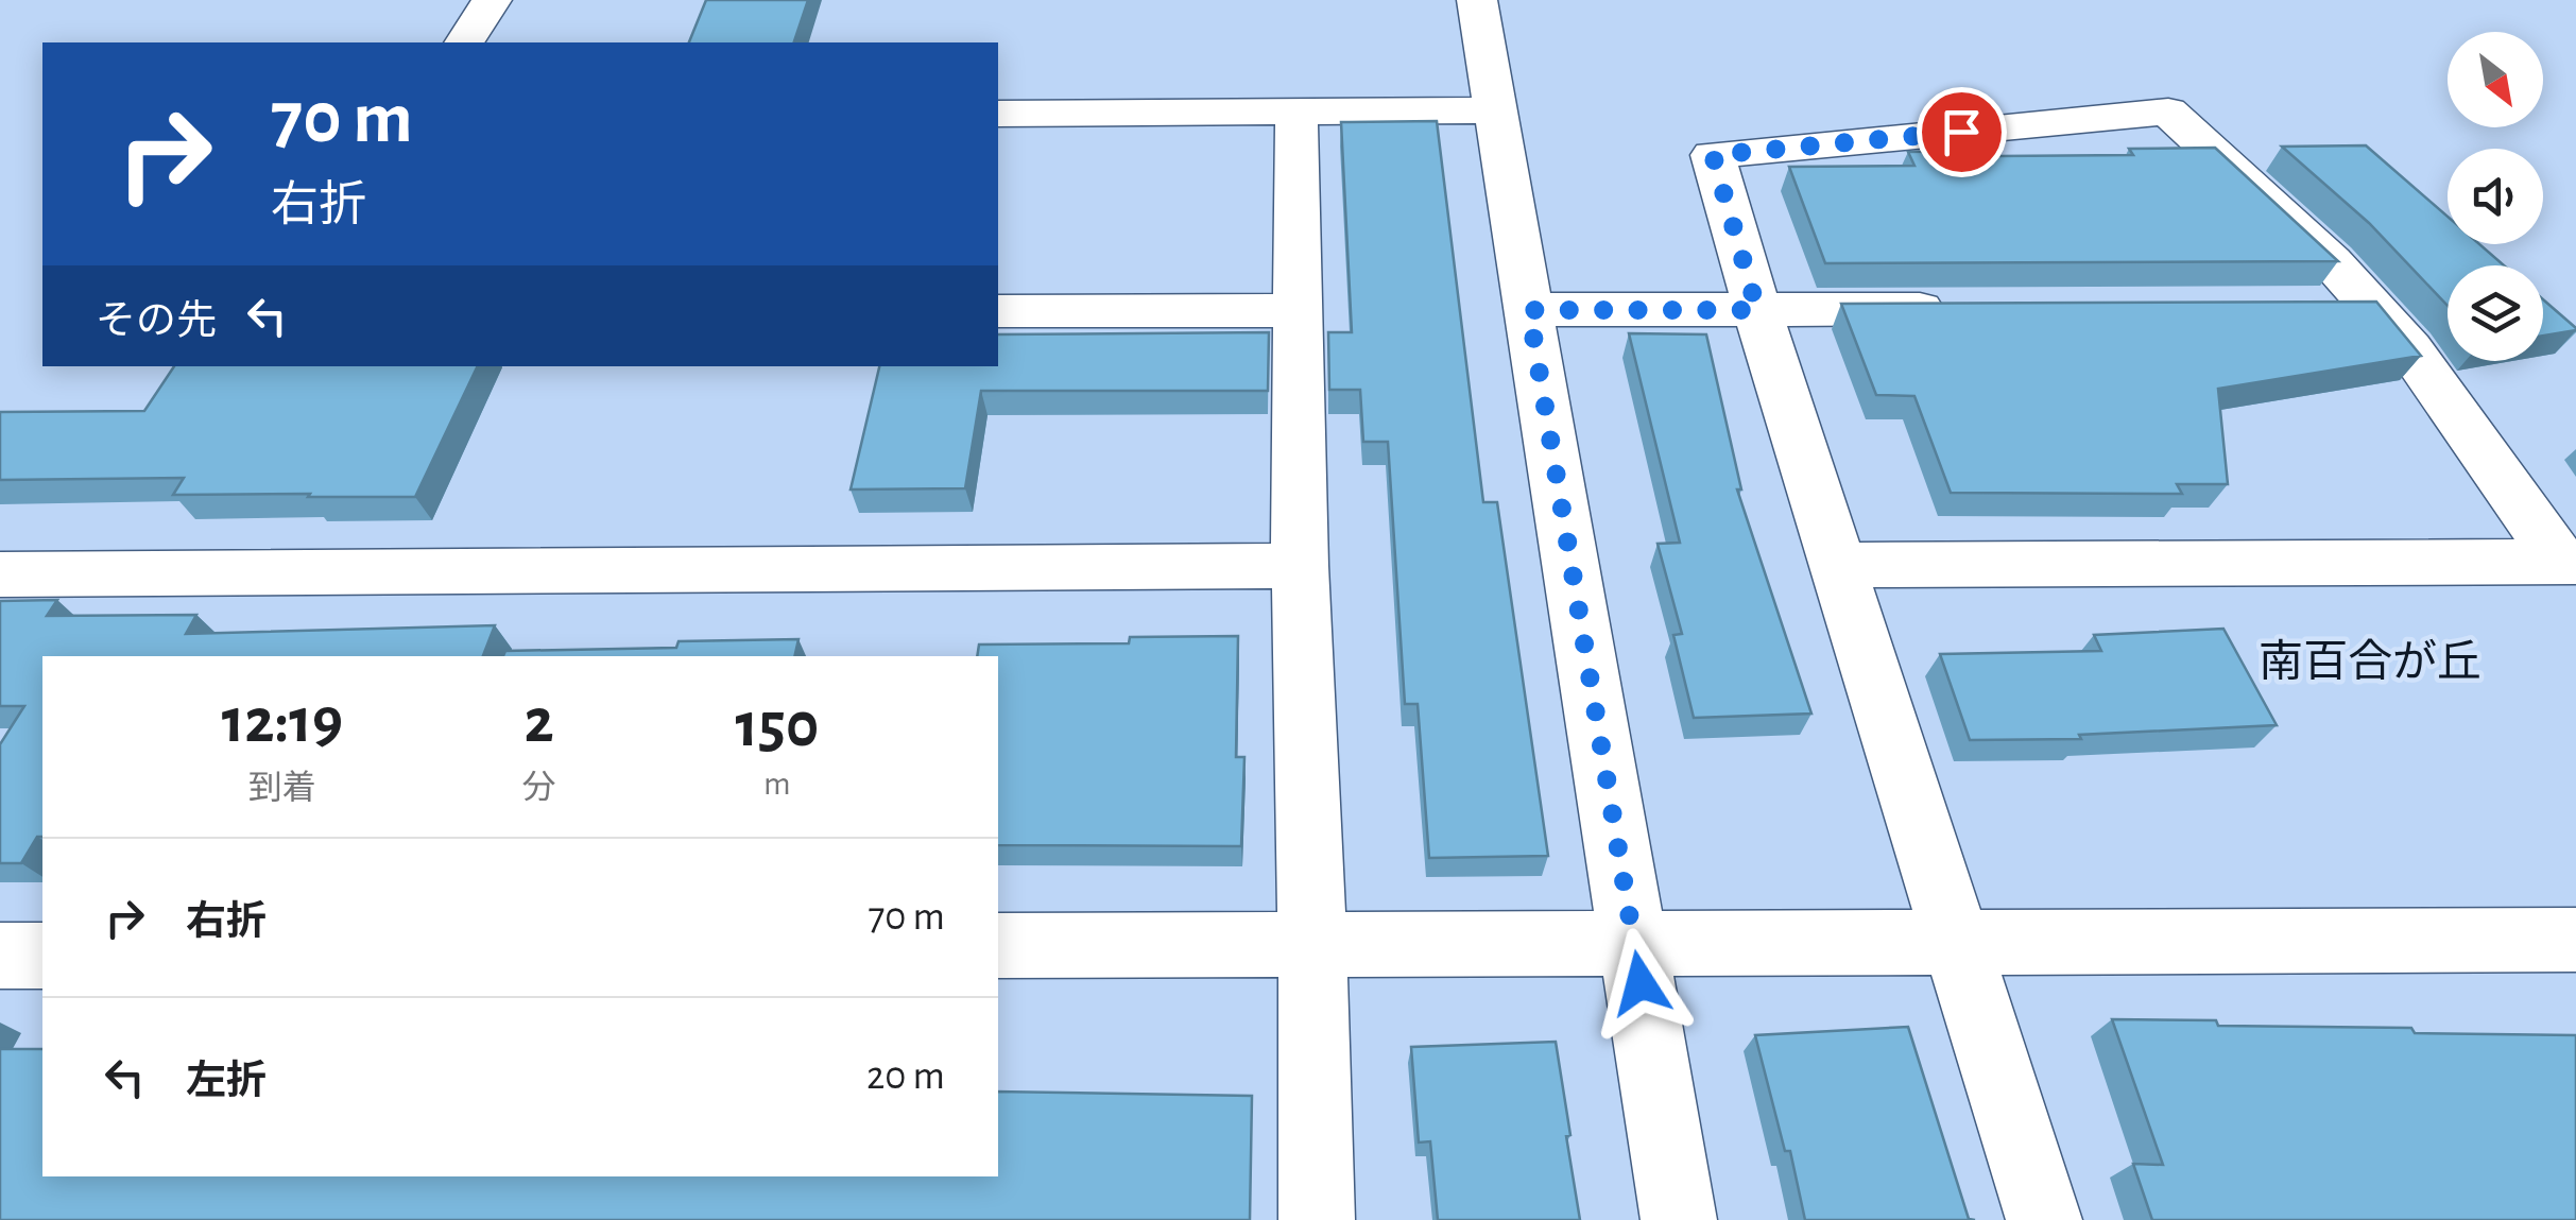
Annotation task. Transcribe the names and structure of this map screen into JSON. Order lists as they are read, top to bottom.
{
  "districts": ["南百合が丘"],
  "north": "bottom right",
  "page": {
    "turn": ["70 m", "右折"],
    "then": "その先",
    "eta": [
      "12:19",
      "到着",
      "2",
      "分",
      "150",
      "m"
    ],
    "list": [
      {
        "name": "右折",
        "value": "70 m"
      },
      {
        "name": "左折",
        "value": "20 m"
      }
    ]
  }
}
